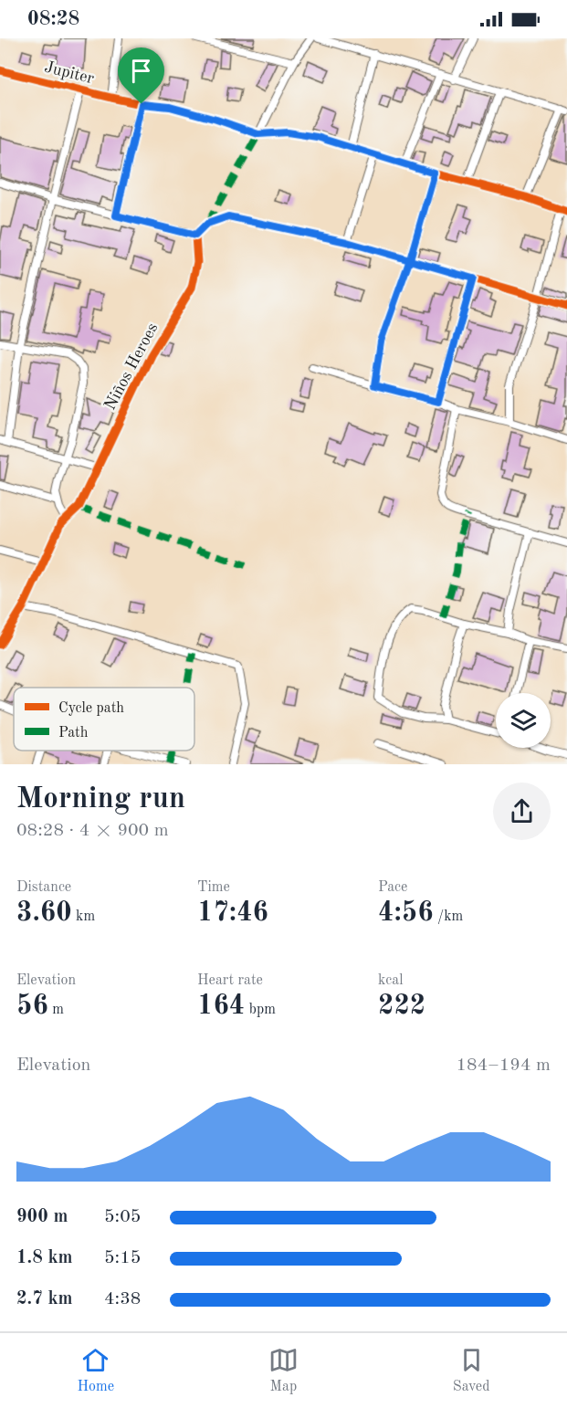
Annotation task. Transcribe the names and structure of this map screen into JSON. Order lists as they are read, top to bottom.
{
  "streets": {
    "street": ["Jupiter", "Niños Heroes"]
  },
  "legend": ["Cycle path", "Path"],
  "page": {
    "status": "08:28",
    "heading": ["Morning run", "08:28 · 4 × 900 m"],
    "stats": [
      ["Distance", "3.60 km"],
      ["Time", "17:46"],
      ["Pace", "4:56 /km"],
      ["Elevation", "56 m"],
      ["Heart rate", "164 bpm"],
      ["kcal", "222"]
    ],
    "chart": ["Elevation", "184–194 m"],
    "list": [
      {
        "name": "900 m",
        "note": "5:05"
      },
      {
        "name": "1.8 km",
        "note": "5:15"
      },
      {
        "name": "2.7 km",
        "note": "4:38"
      }
    ],
    "tabs": ["Home", "Map", "Saved"]
  }
}
